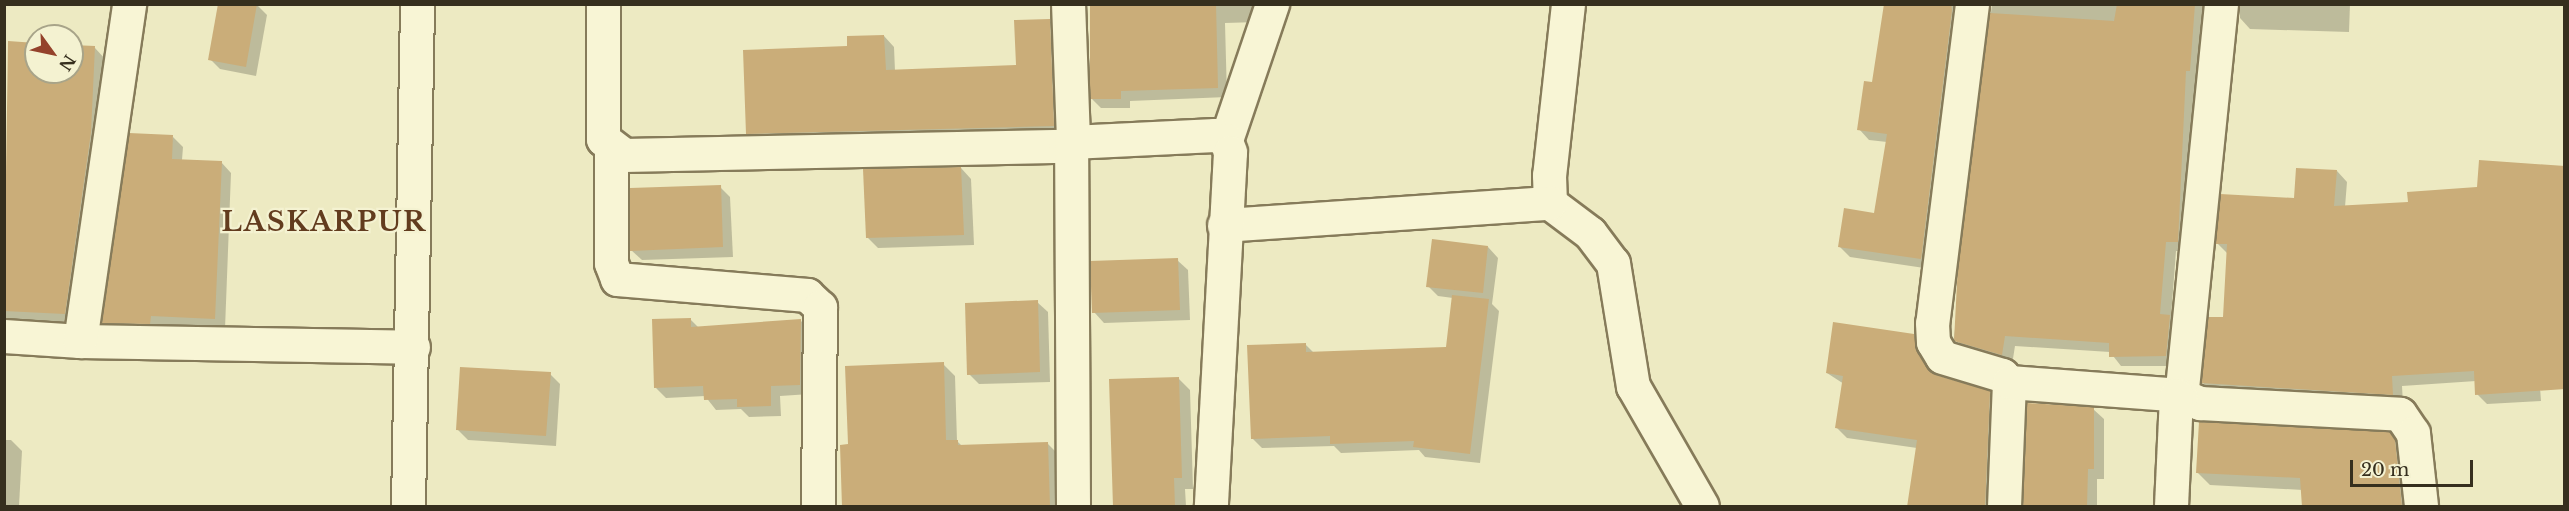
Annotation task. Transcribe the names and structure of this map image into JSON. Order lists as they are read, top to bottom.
{
  "districts": ["LASKARPUR"],
  "scale_bar": "20 m",
  "north": "bottom right"
}
